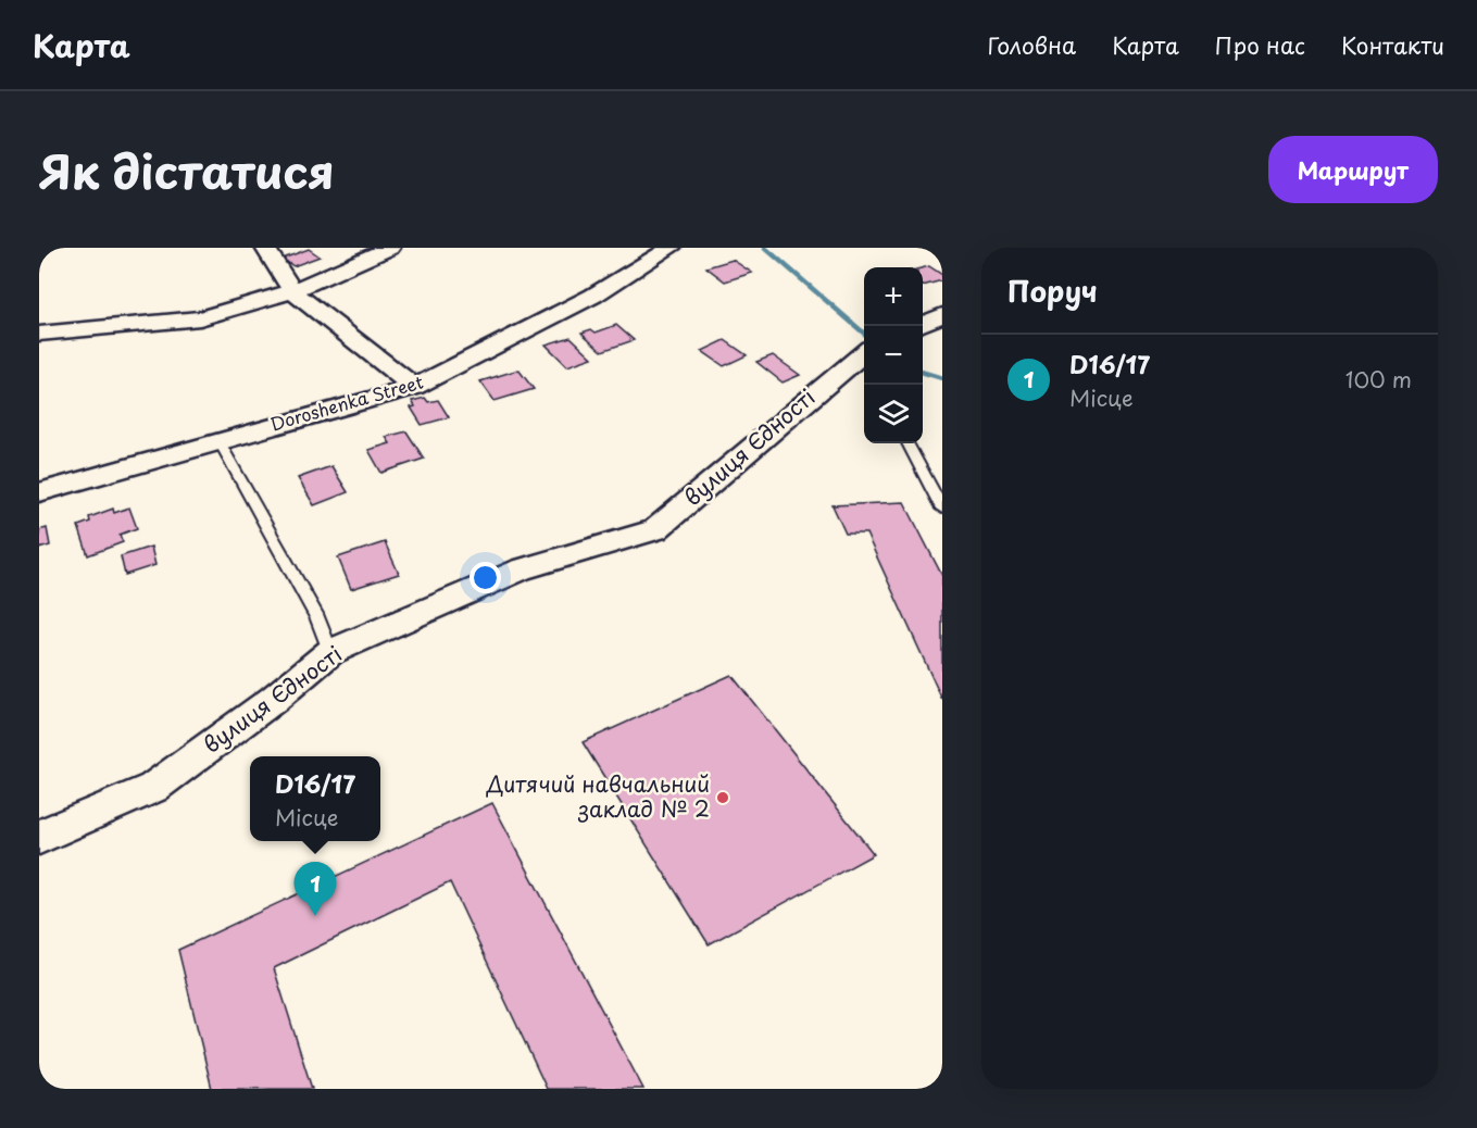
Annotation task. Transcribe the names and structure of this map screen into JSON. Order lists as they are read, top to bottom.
{
  "streets": {
    "street": ["Doroshenka Street", "вулиця Єдності"]
  },
  "places": ["Дитячий навчальний заклад № 2"],
  "page": {
    "header": "Карта",
    "nav": [
      "Головна",
      "Карта",
      "Про нас",
      "Контакти"
    ],
    "title": "Як дістатися",
    "buttons": "Маршрут",
    "heading": "Поруч",
    "map_buttons": ["+", "−"],
    "list": [
      {
        "mark": "1",
        "name": "D16/17",
        "note": "Місце",
        "value": "100 m"
      }
    ],
    "popup": ["D16/17", "Місце"],
    "pins": "1"
  }
}
